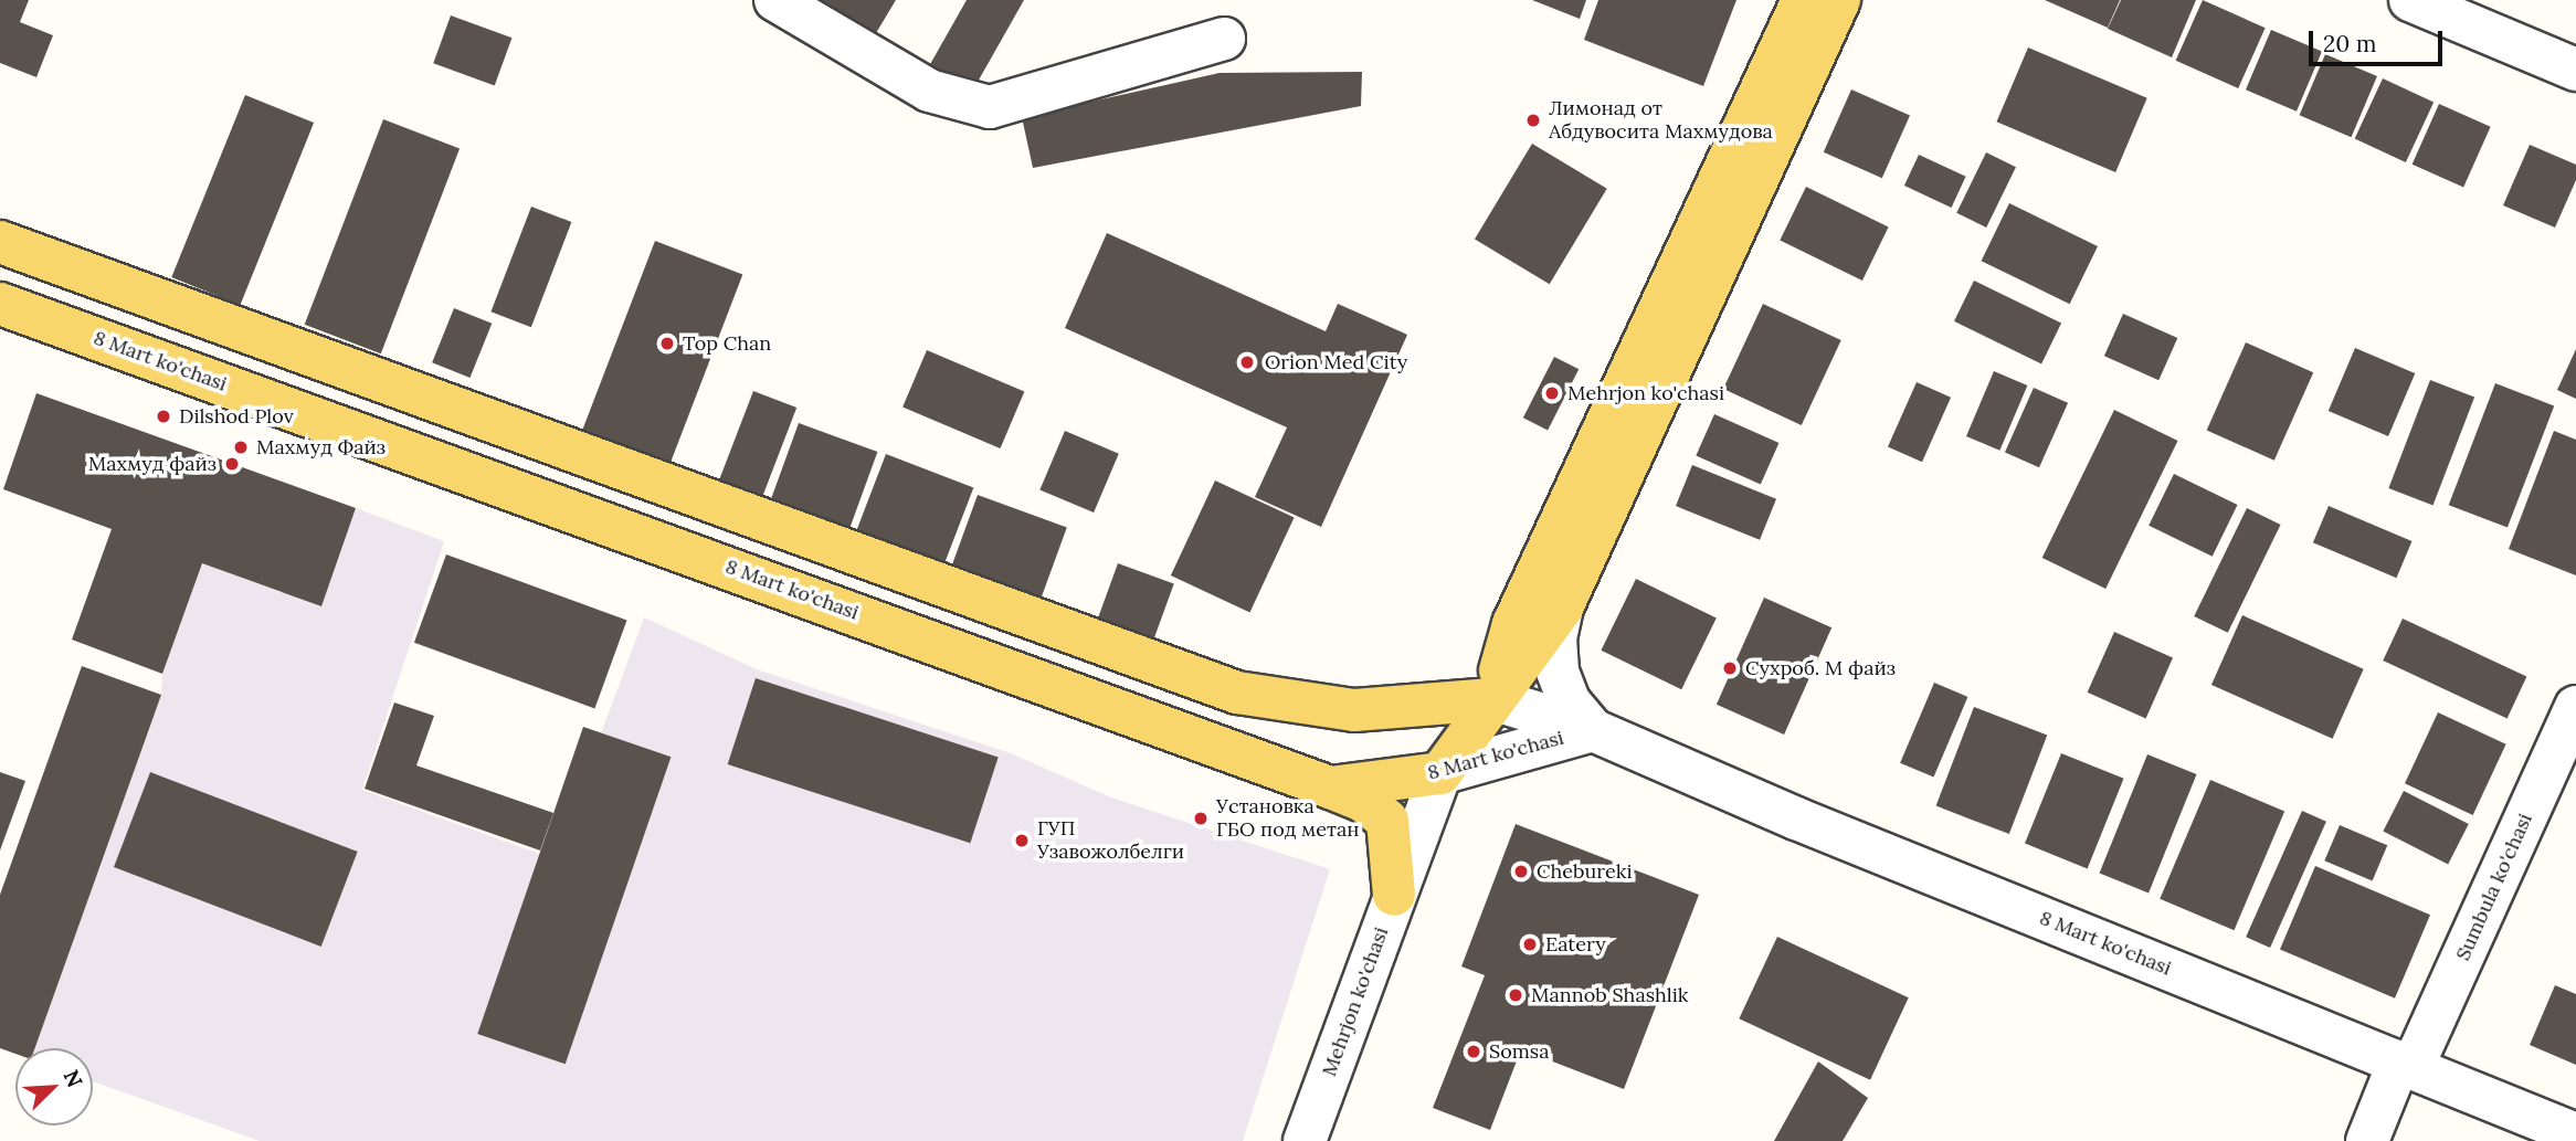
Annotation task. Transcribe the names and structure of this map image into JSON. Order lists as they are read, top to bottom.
{
  "streets": {
    "main road": ["8 Mart ko'chasi", "Mehrjon ko'chasi"],
    "street": ["Sumbula ko'chasi"]
  },
  "crossings": [
    ["8 Mart ko'chasi", "Sumbula ko'chasi"],
    ["8 Mart ko'chasi", "Mehrjon ko'chasi"]
  ],
  "places": [
    "Лимонад от Абдувосита Махмудова",
    "Top Chan",
    "Orion Med City",
    "Mehrjon ko'chasi",
    "Dilshod Plov",
    "Махмуд Файз",
    "Махмуд файз",
    "Сухроб. М файз",
    "Установка ГБО под метан",
    "ГУП Узавожолбелги",
    "Chebureki",
    "Eatery",
    "Mannob Shashlik",
    "Somsa"
  ],
  "scale_bar": "20 m",
  "north": "top right"
}
